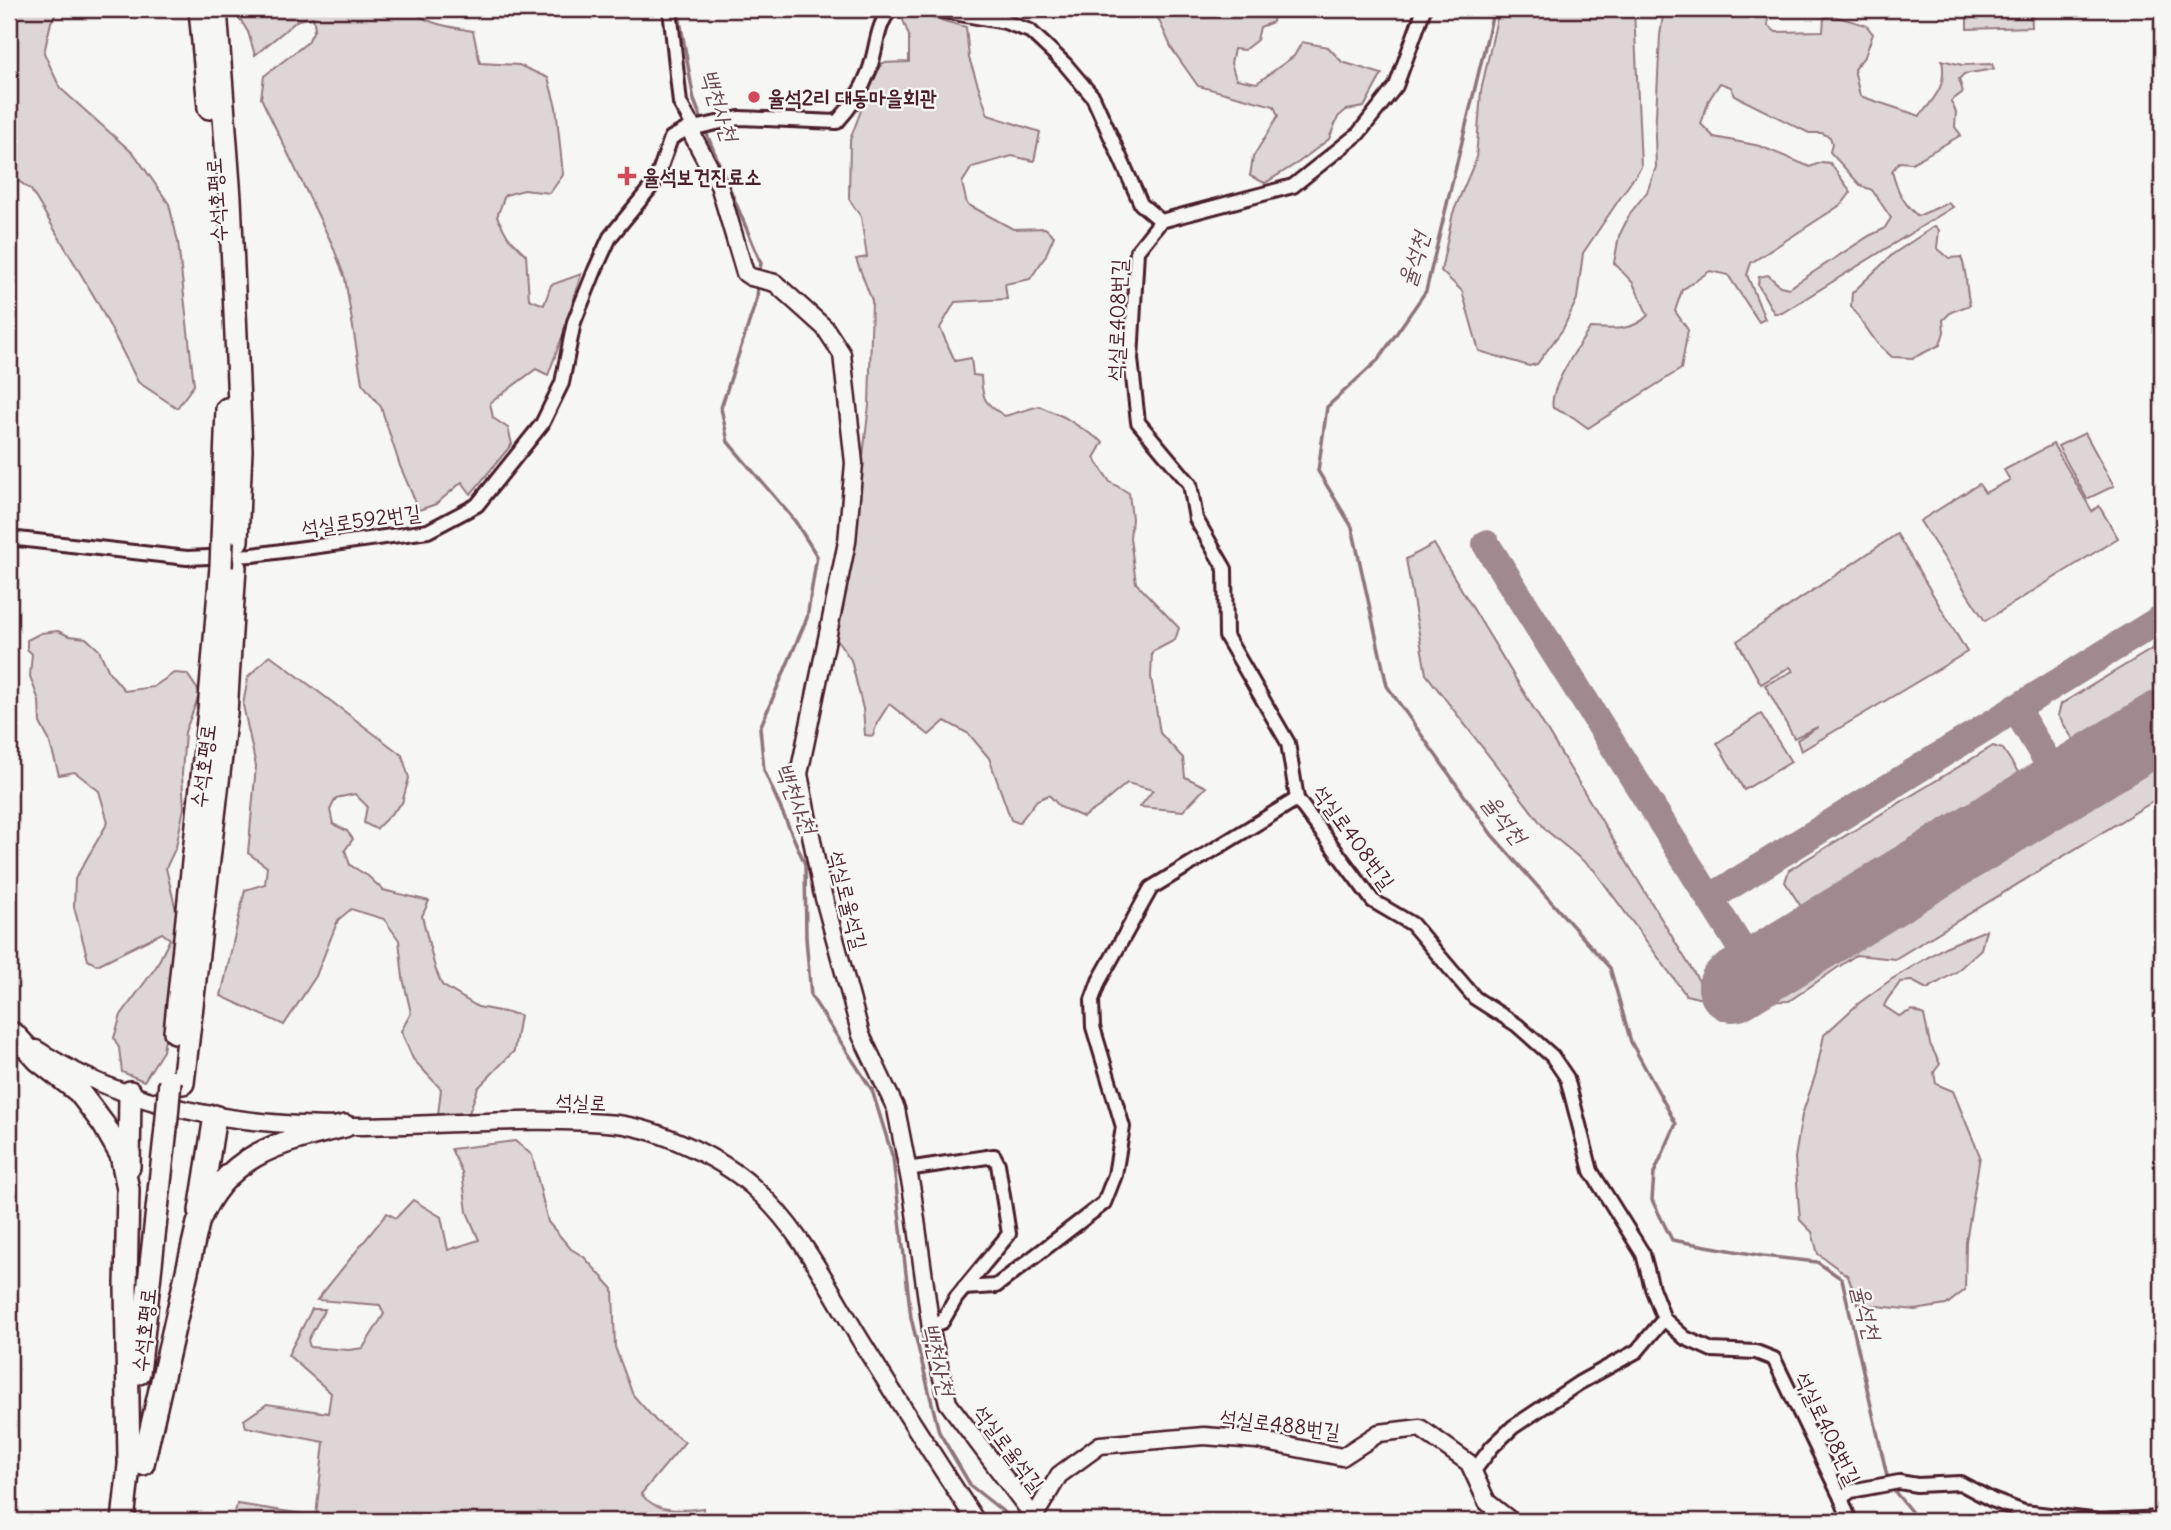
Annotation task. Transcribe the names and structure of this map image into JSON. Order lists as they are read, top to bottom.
{
  "streets": {
    "highway": ["수석호평로"],
    "street": [
      "석실로408번길",
      "석실로592번길",
      "석실로율석길",
      "석실로",
      "석실로488번길"
    ]
  },
  "crossings": [
    ["석실로592번길", "석실로율석길"],
    ["석실로율석길", "석실로488번길"]
  ],
  "water": ["백천사천", "율석천"],
  "places": {
    "other": ["율석2리 대동마을회관"],
    "health": ["율석보건진료소"]
  }
}
